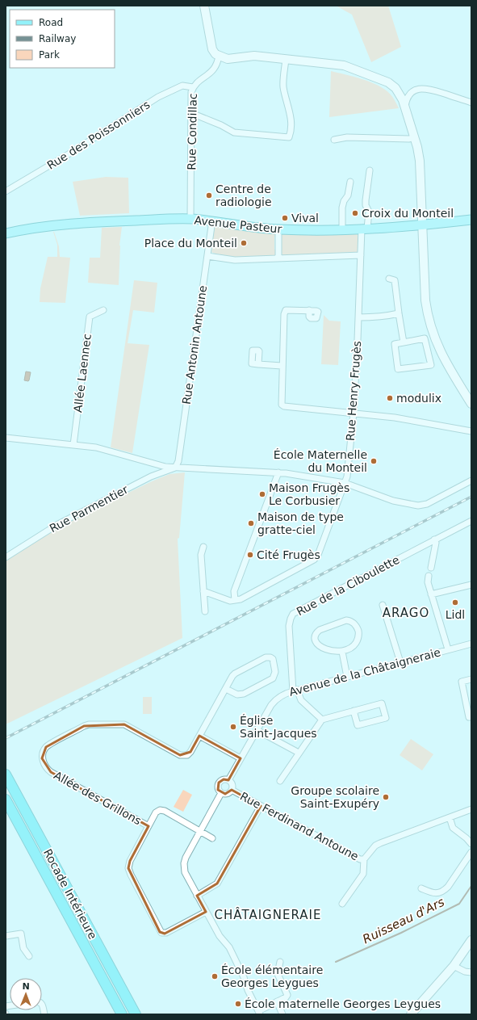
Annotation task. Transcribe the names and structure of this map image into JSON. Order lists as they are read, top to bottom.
{
  "streets": {
    "highway": ["Rocade Intérieure"],
    "main road": ["Avenue Pasteur"],
    "street": [
      "Rue Condillac",
      "Rue des Poissonniers",
      "Rue Antonin Antoune",
      "Allée Laennec",
      "Rue Henry Frugès",
      "Rue Parmentier",
      "Rue de la Ciboulette",
      "Avenue de la Châtaigneraie",
      "Allée des Grillons",
      "Rue Ferdinand Antoune"
    ]
  },
  "crossings": [
    ["Rue Condillac", "Rue des Poissonniers"],
    ["Rue Condillac", "Avenue Pasteur"],
    ["Avenue Pasteur", "Rue Antonin Antoune"],
    ["Avenue Pasteur", "Rue Henry Frugès"],
    ["Rue Antonin Antoune", "Rue Parmentier"],
    ["Rue de la Ciboulette", "Avenue de la Châtaigneraie"],
    ["Avenue de la Châtaigneraie", "Rue Ferdinand Antoune"]
  ],
  "districts": ["ARAGO", "CHÂTAIGNERAIE"],
  "water": ["Ruisseau d'Ars"],
  "places": [
    "Centre de radiologie",
    "Croix du Monteil",
    "Vival",
    "Place du Monteil",
    "modulix",
    "École Maternelle du Monteil",
    "Maison Frugès Le Corbusier",
    "Maison de type gratte-ciel",
    "Cité Frugès",
    "Lidl",
    "Église Saint-Jacques",
    "Groupe scolaire Saint-Exupéry",
    "École élémentaire Georges Leygues",
    "École maternelle Georges Leygues"
  ],
  "legend": ["Road", "Railway", "Park"],
  "north": "top"
}
